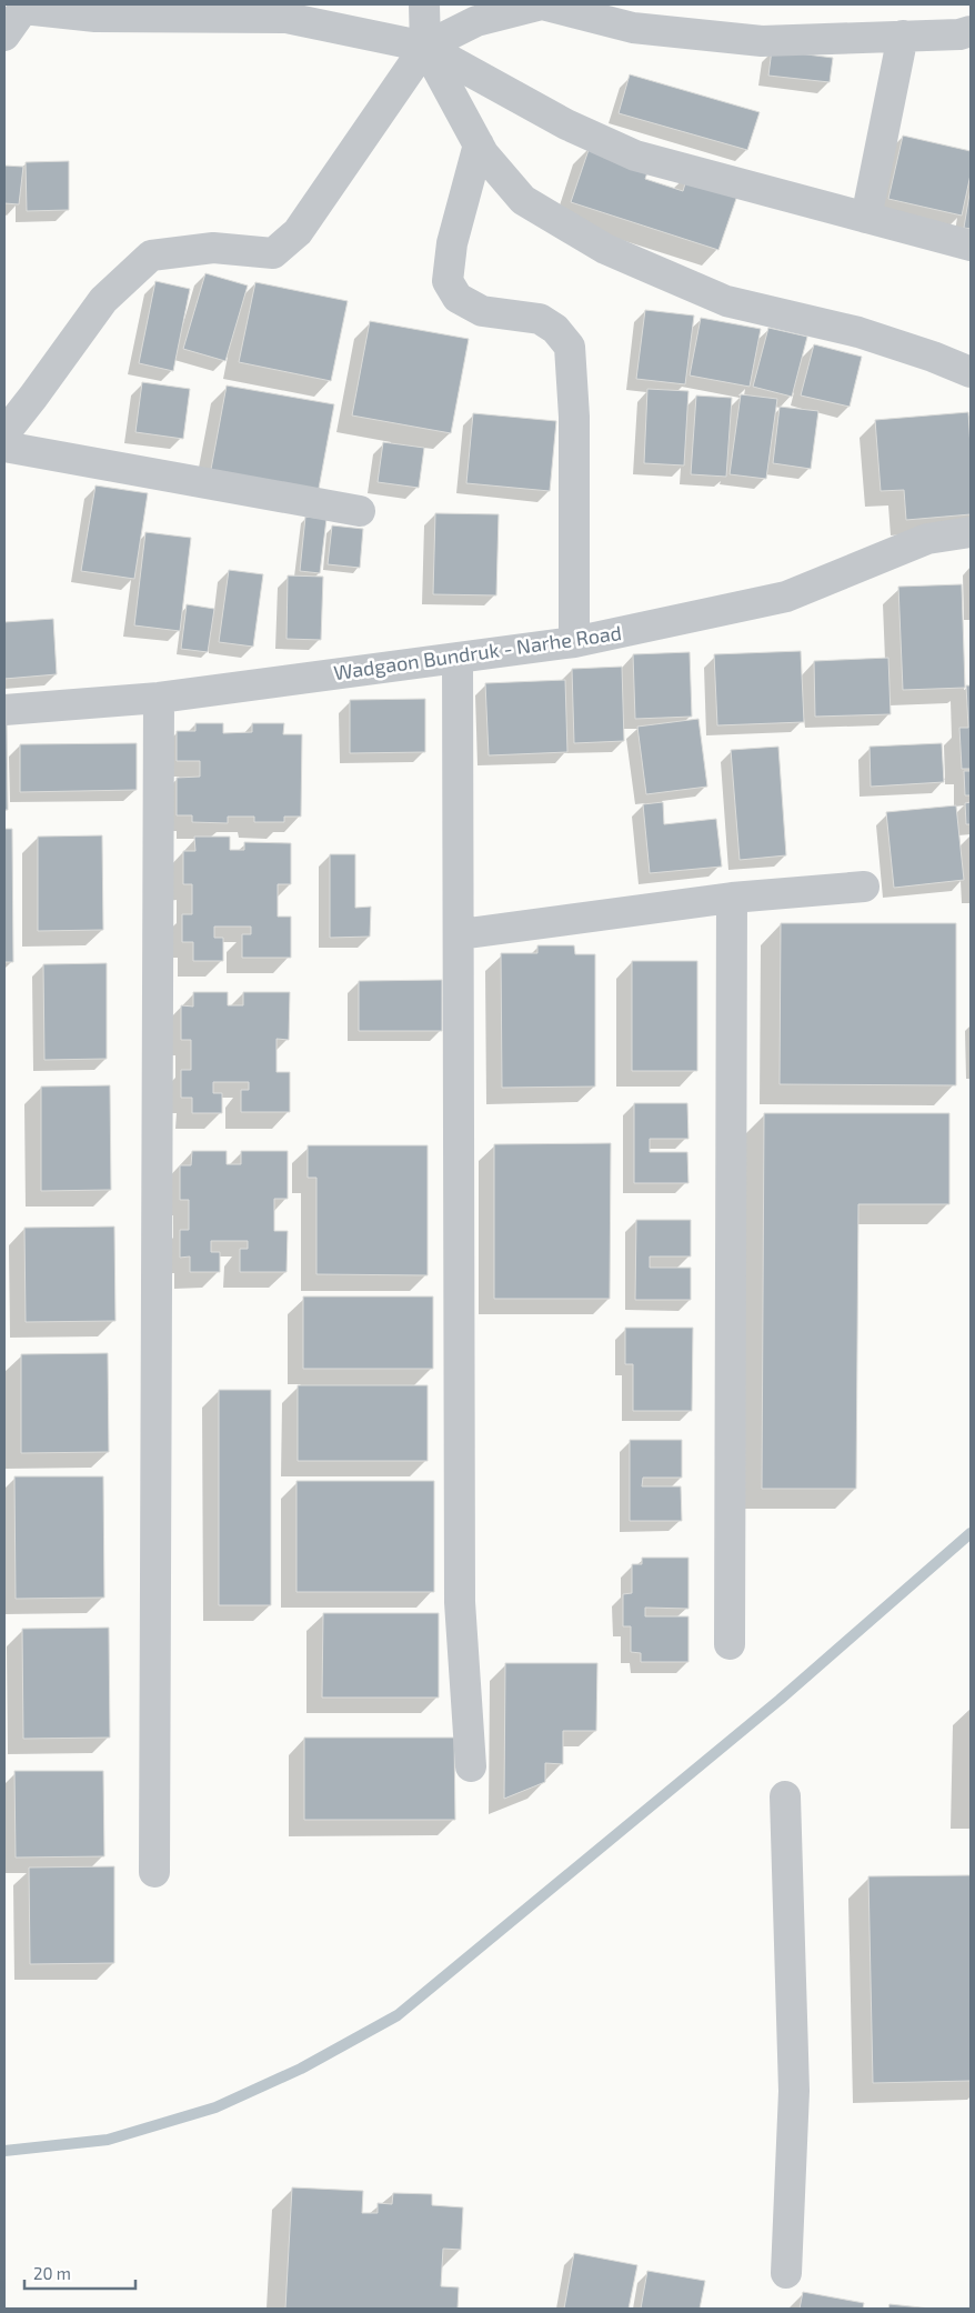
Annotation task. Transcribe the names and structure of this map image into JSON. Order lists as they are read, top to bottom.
{
  "streets": {
    "street": ["Wadgaon Bundruk - Narhe Road"]
  },
  "scale_bar": "20 m"
}
